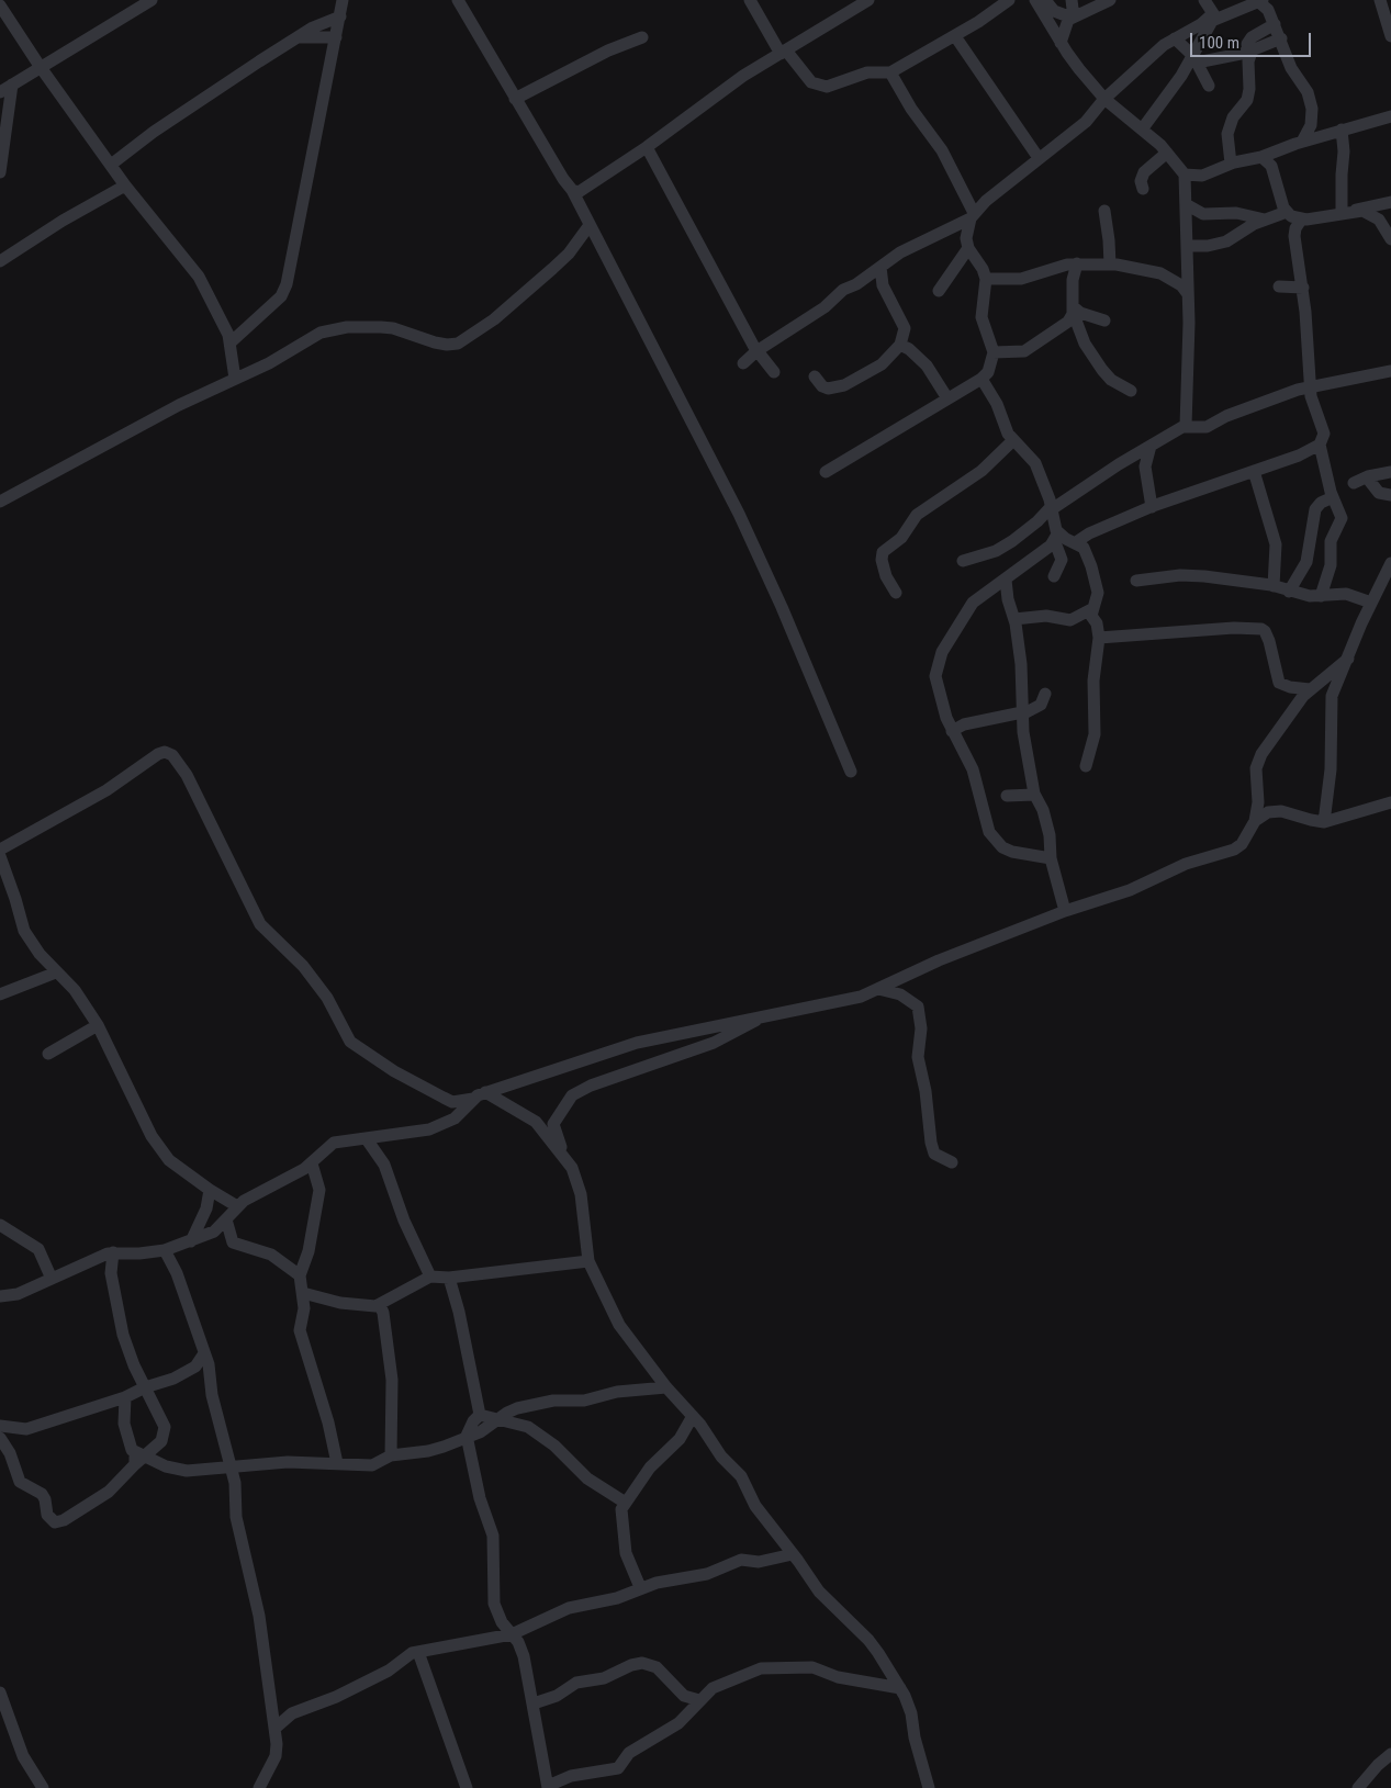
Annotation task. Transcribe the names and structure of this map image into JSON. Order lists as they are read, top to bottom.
{
  "scale_bar": "100 m"
}
